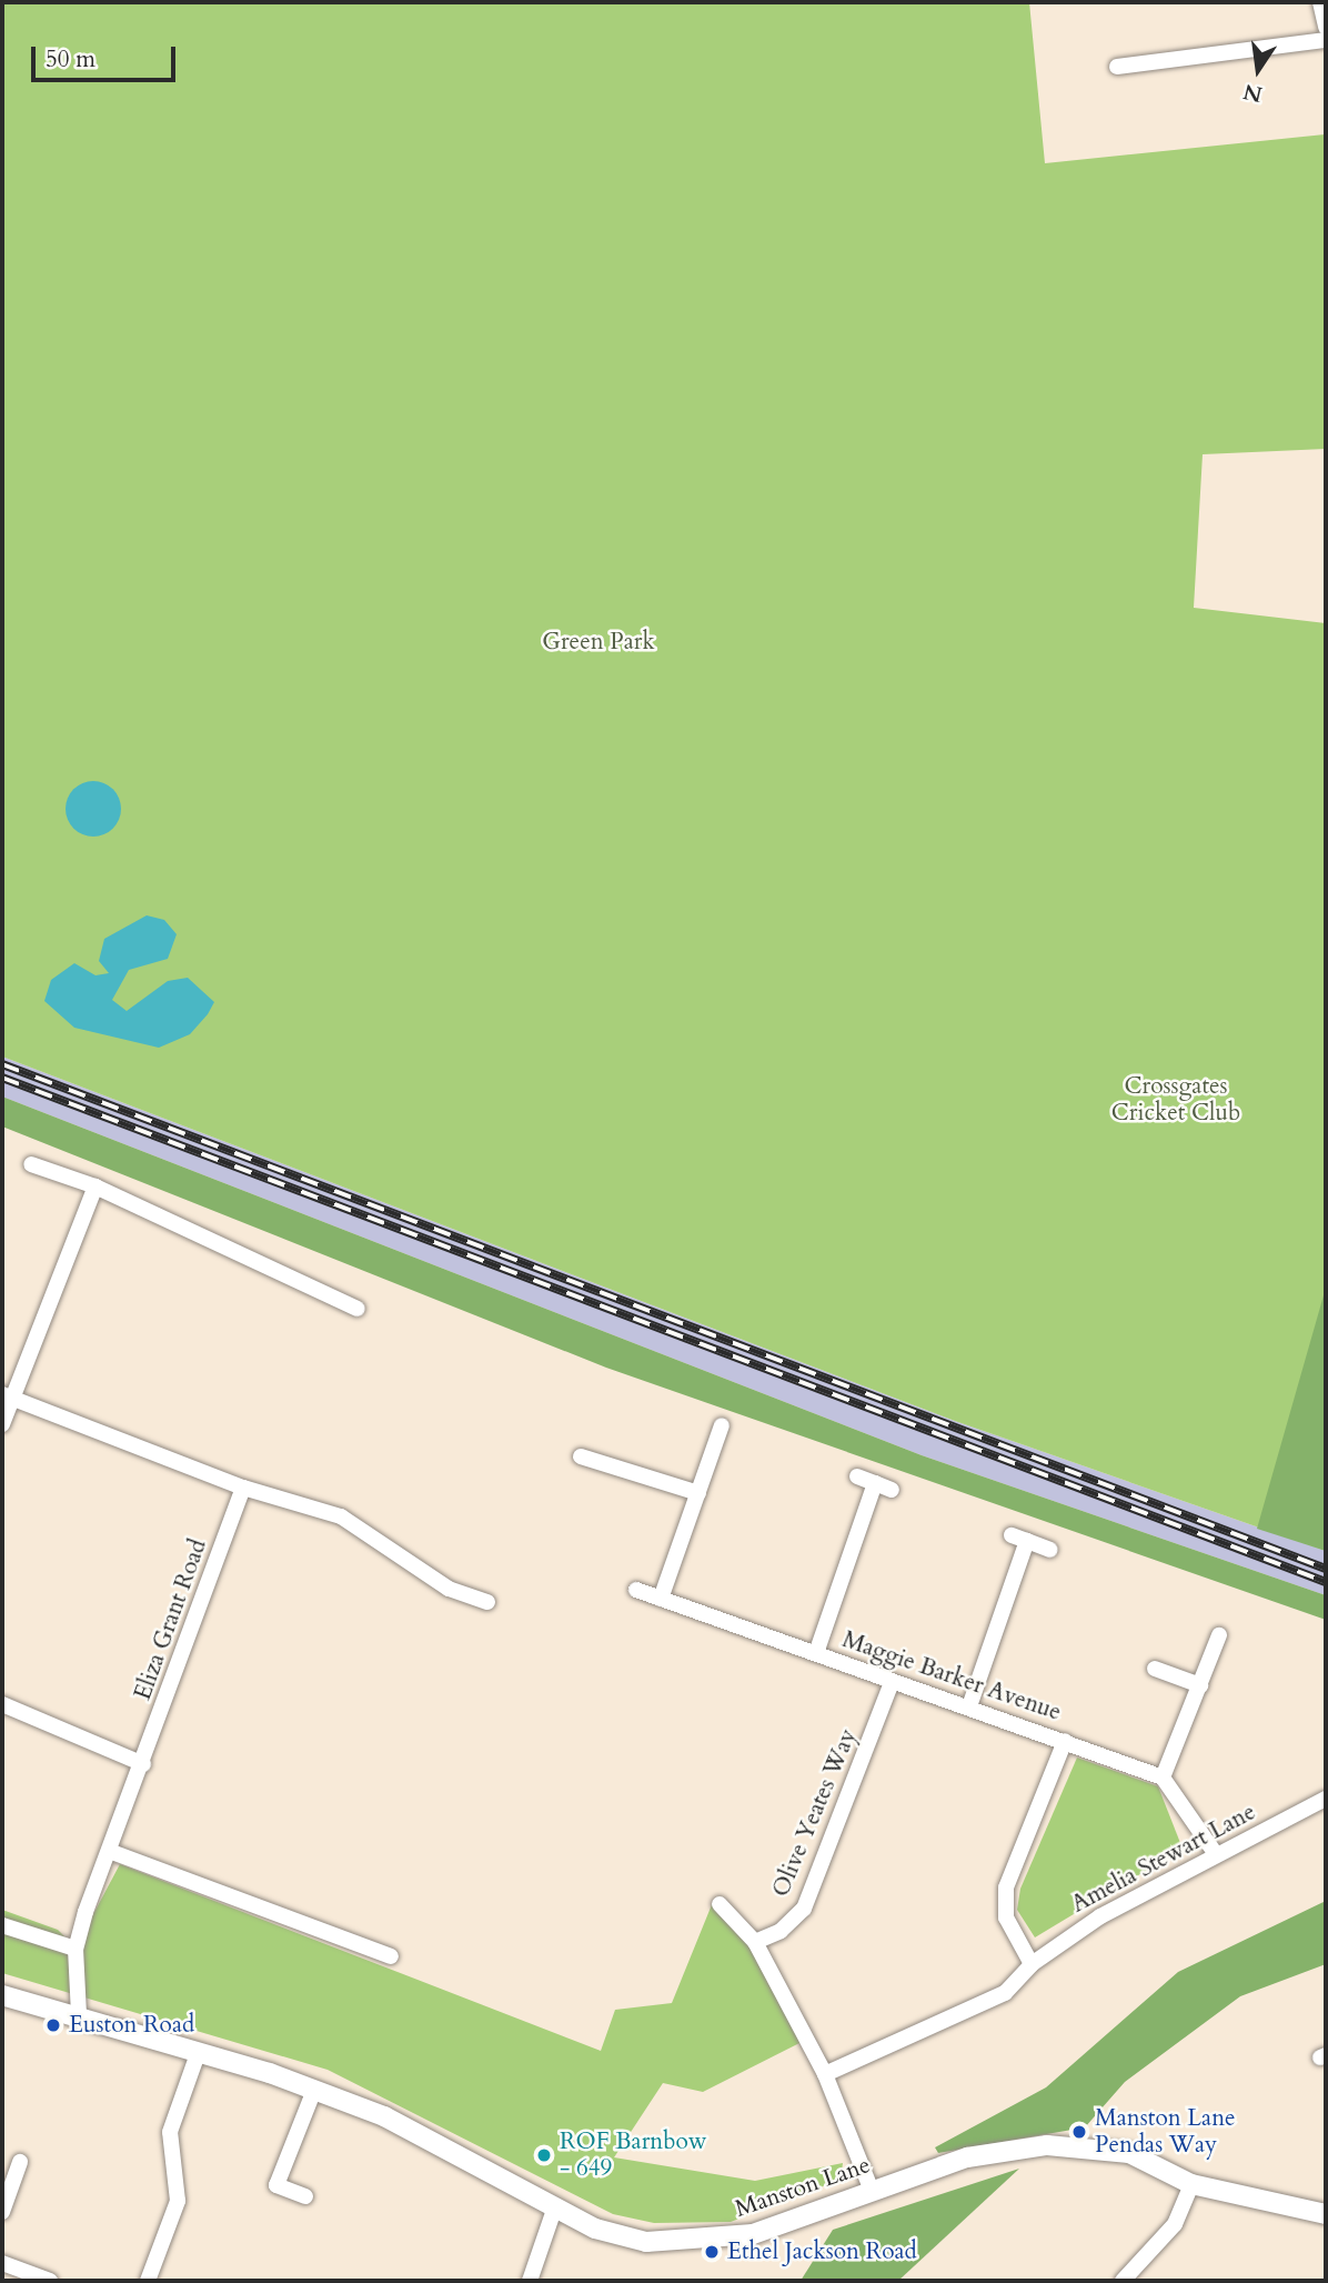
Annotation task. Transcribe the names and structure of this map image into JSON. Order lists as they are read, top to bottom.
{
  "streets": {
    "street": [
      "Eliza Grant Road",
      "Maggie Barker Avenue",
      "Olive Yeates Way",
      "Amelia Stewart Lane",
      "Manston Lane"
    ]
  },
  "crossings": [
    ["Eliza Grant Road", "Manston Lane"],
    ["Maggie Barker Avenue", "Olive Yeates Way"]
  ],
  "parks": ["Green Park", "Crossgates Cricket Club"],
  "places": [
    "Euston Road",
    "Manston Lane Pendas Way",
    "ROF Barnbow - 649",
    "Ethel Jackson Road"
  ],
  "scale_bar": "50 m",
  "north": "bottom"
}
